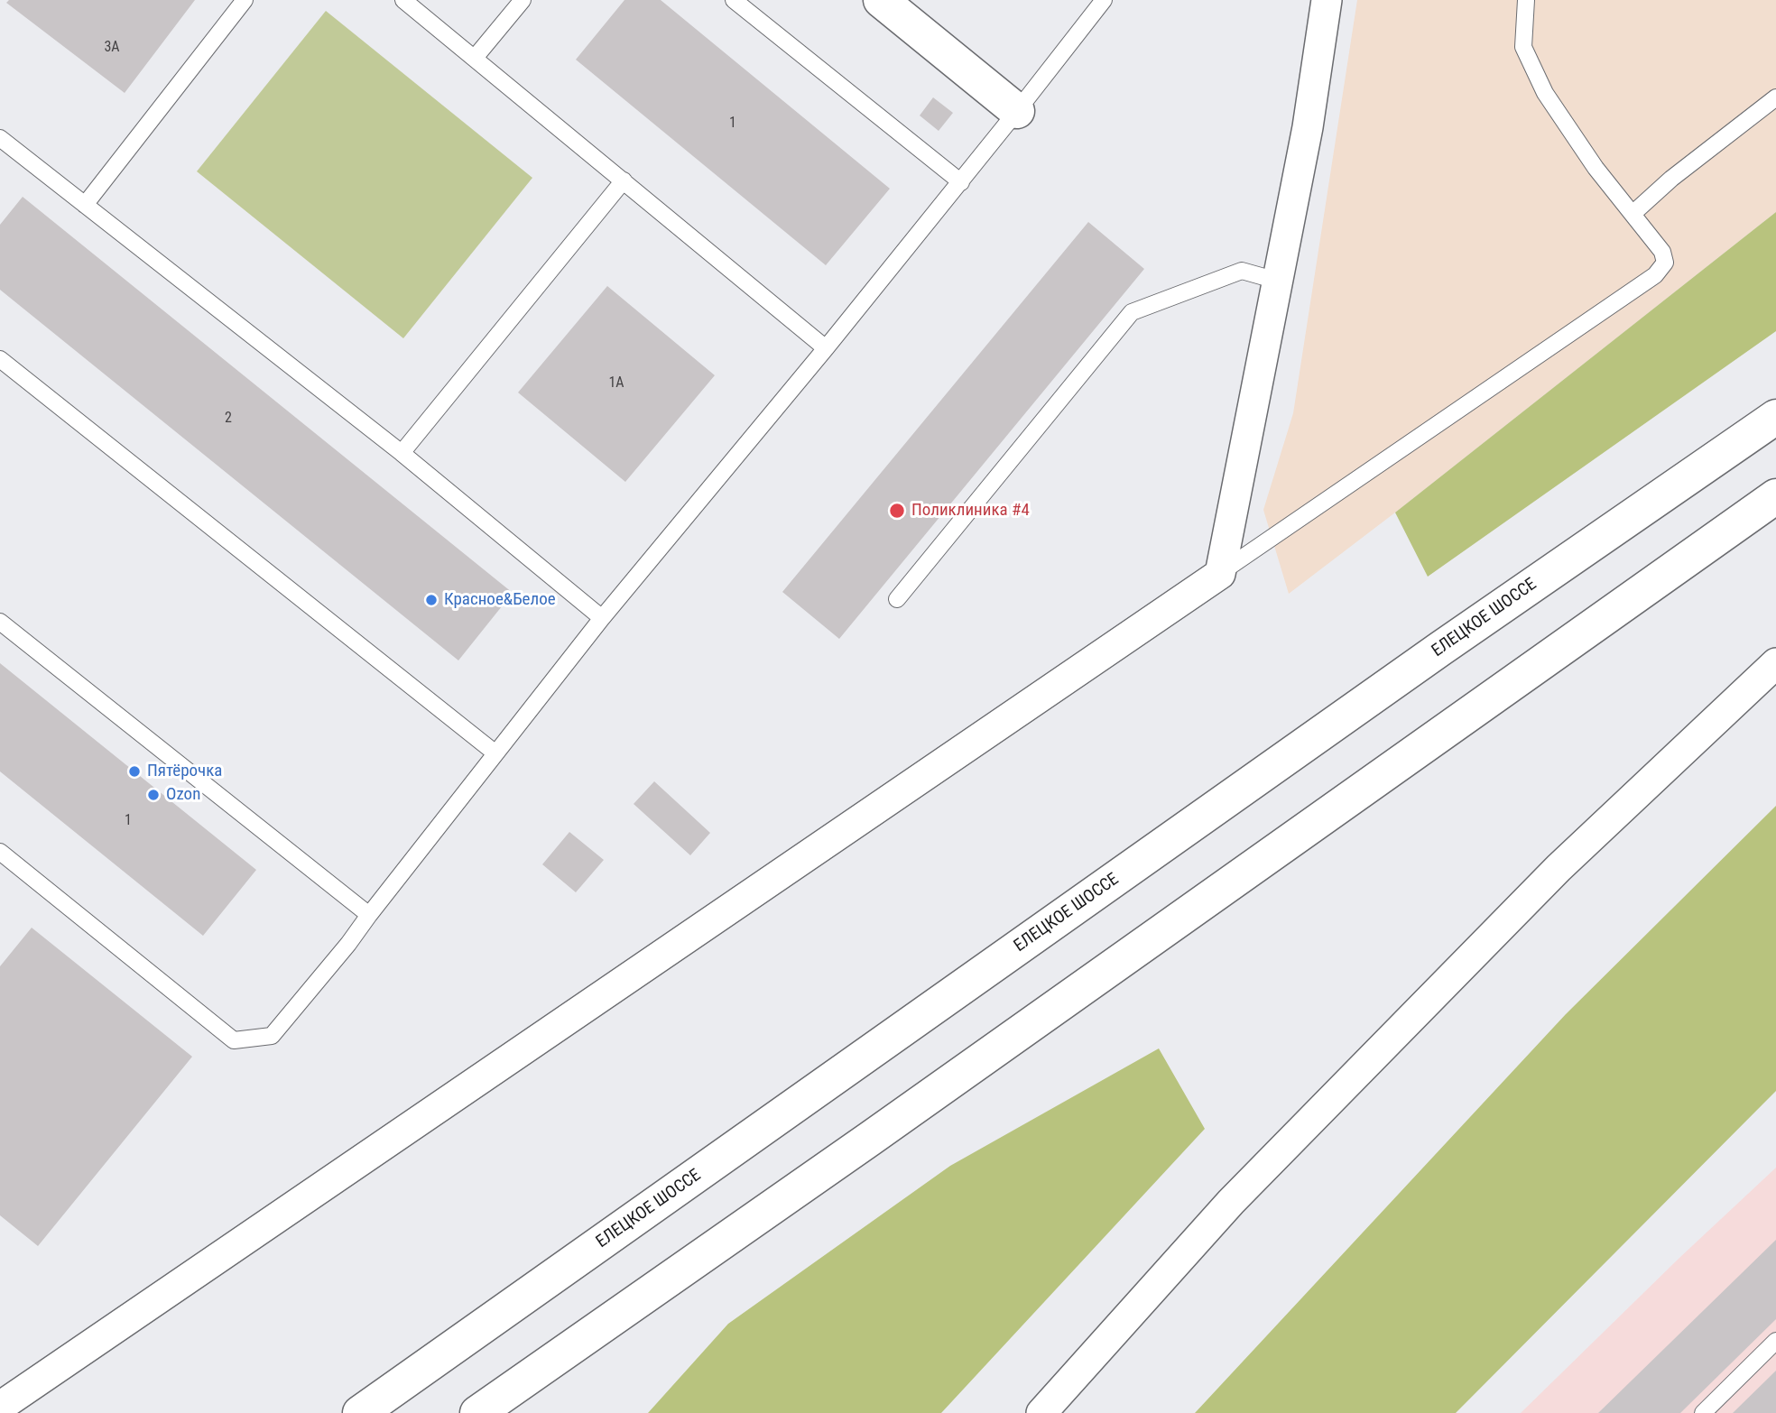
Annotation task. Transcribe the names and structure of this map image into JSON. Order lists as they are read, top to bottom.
{
  "streets": {
    "main road": ["ЕЛЕЦКОЕ ШОССЕ"]
  },
  "places": [
    "Поликлиника #4",
    "Красное&Белое",
    "Пятёрочка",
    "Ozon"
  ],
  "house_numbers": [
    "3А",
    "1",
    "1А",
    "2",
    "1"
  ]
}
